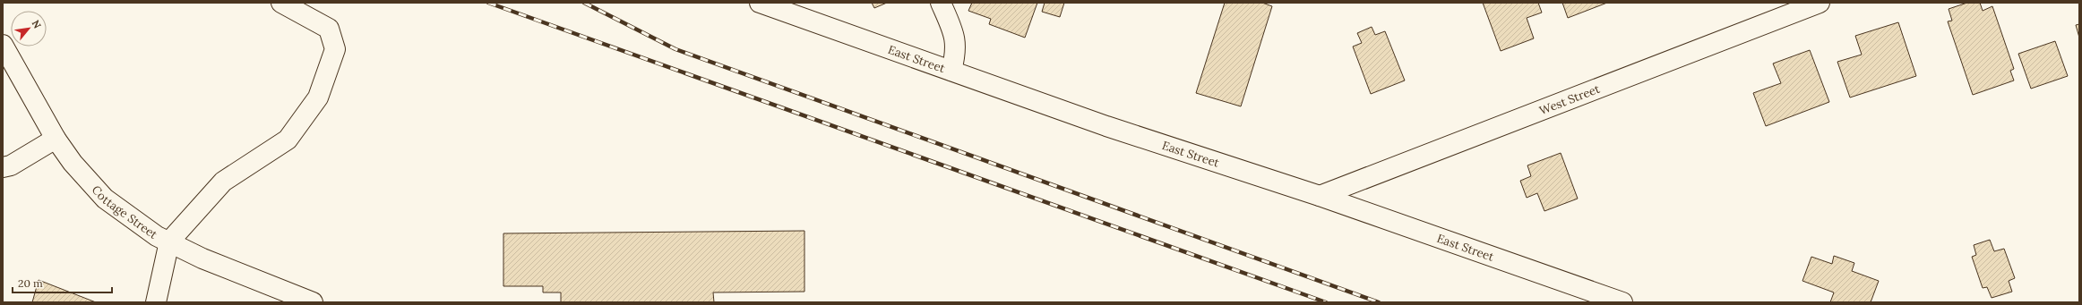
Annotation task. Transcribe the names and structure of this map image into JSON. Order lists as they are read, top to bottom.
{
  "streets": {
    "street": ["East Street", "West Street", "Cottage Street"]
  },
  "crossings": [
    ["East Street", "West Street"]
  ],
  "scale_bar": "20 m",
  "north": "top right"
}
